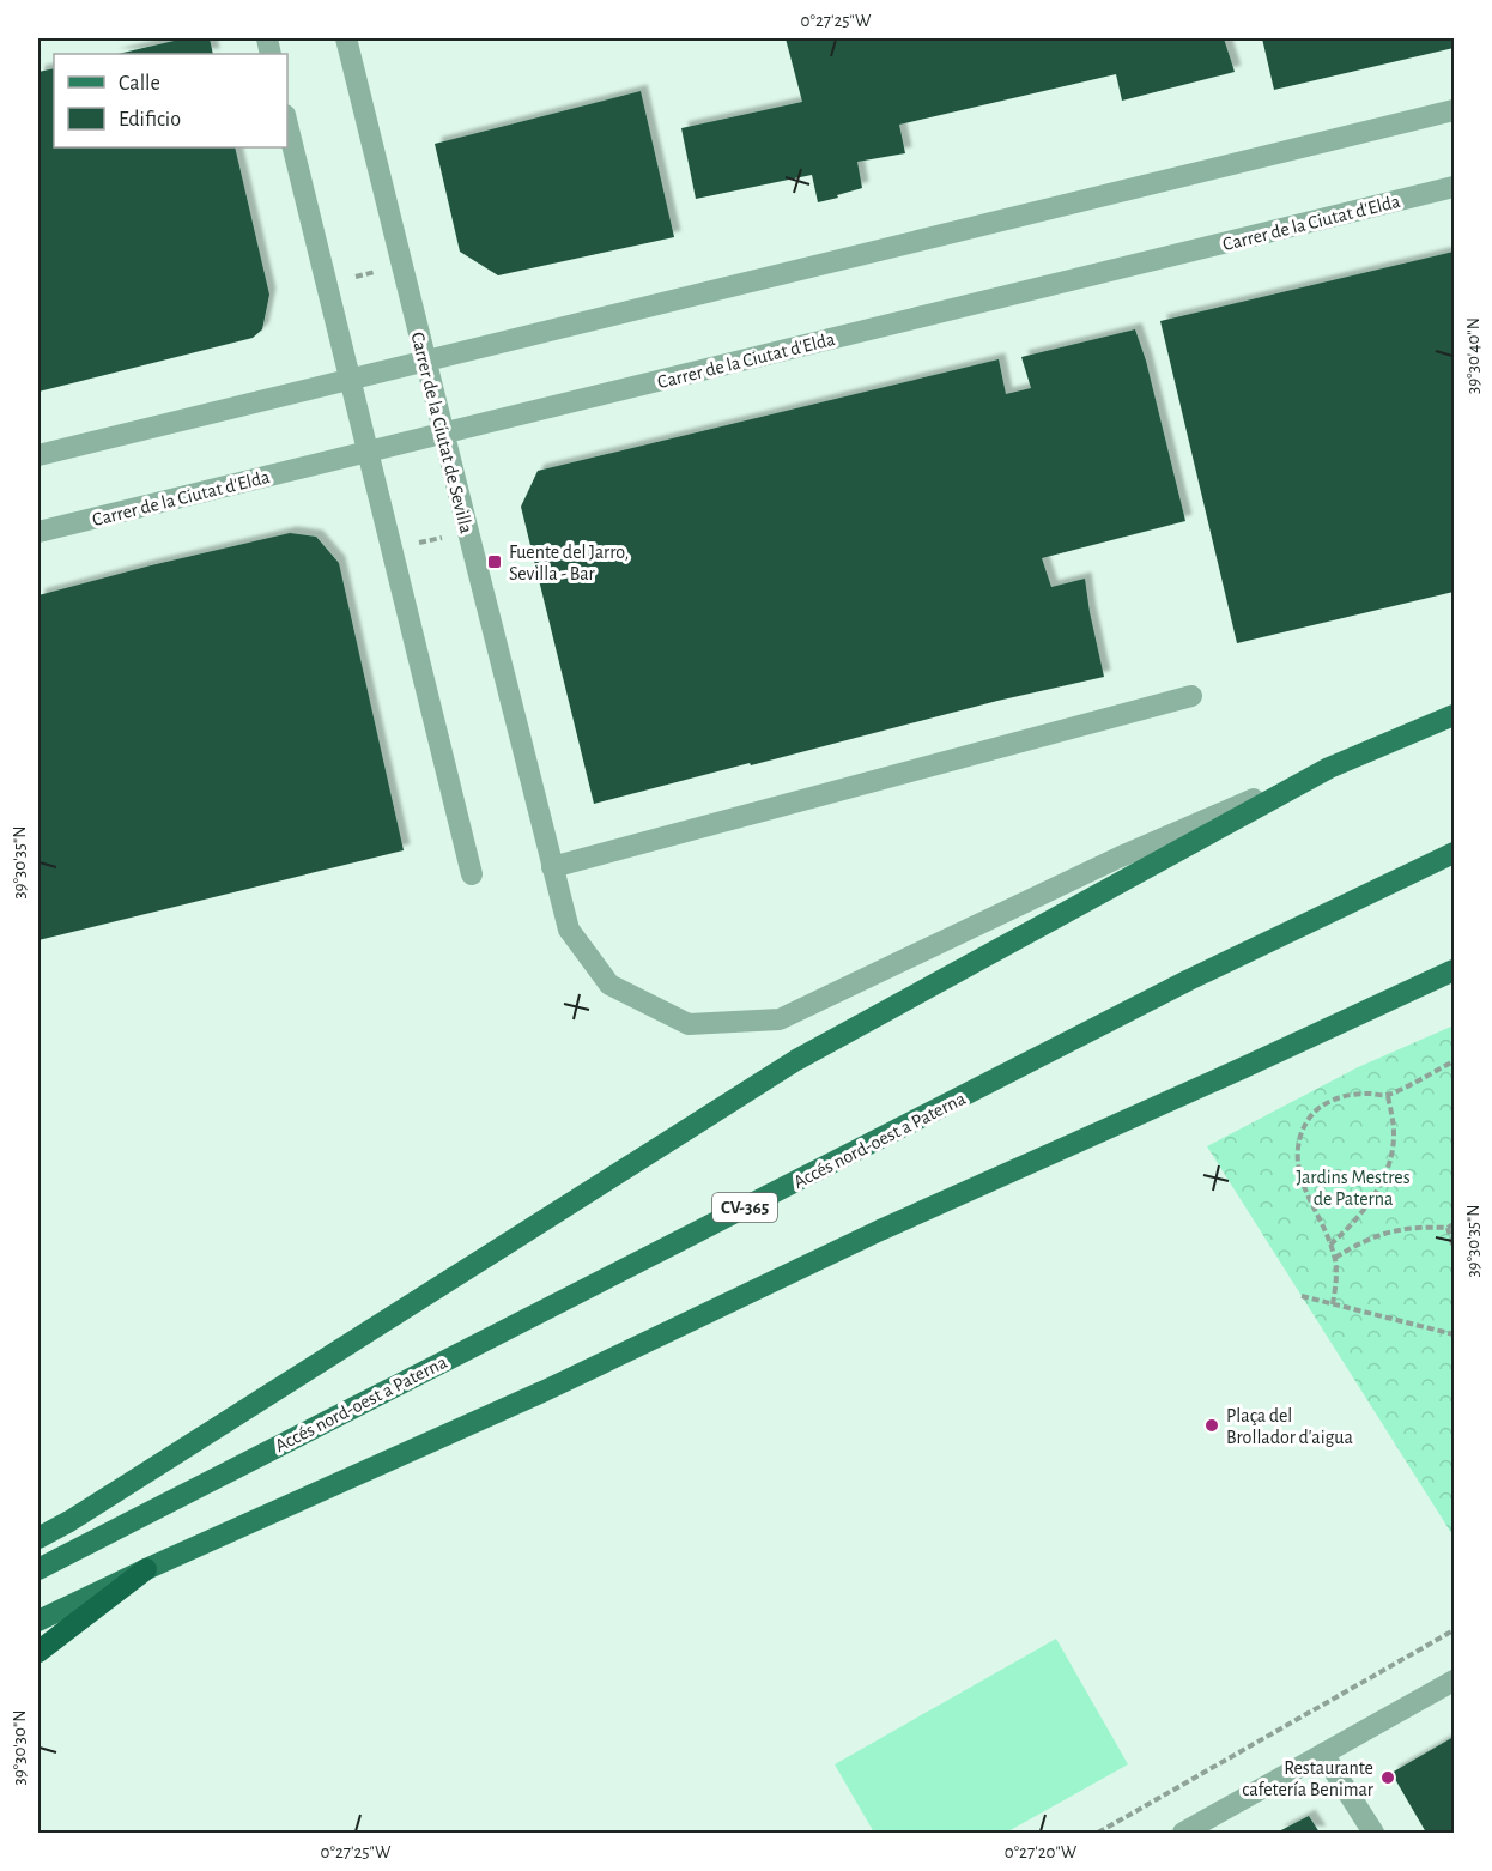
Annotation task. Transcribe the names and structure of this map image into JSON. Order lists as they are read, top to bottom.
{
  "streets": {
    "main road": ["Accés nord-oest a Paterna", "CV-365"],
    "street": ["Carrer de la Ciutat d'Elda", "Carrer de la Ciutat de Sevilla"]
  },
  "crossings": [
    ["Carrer de la Ciutat d'Elda", "Carrer de la Ciutat de Sevilla"]
  ],
  "parks": ["Jardins Mestres de Paterna"],
  "places": {
    "transit": ["Fuente del Jarro, Sevilla - Bar"],
    "other": ["Plaça del Brollador d'aigua", "Restaurante cafetería Benimar"]
  },
  "legend": ["Calle", "Edificio"],
  "coordinates": [
    "0°27'25\"W",
    "39°30'40\"N",
    "39°30'35\"N",
    "39°30'30\"N",
    "0°27'20\"W"
  ]
}
